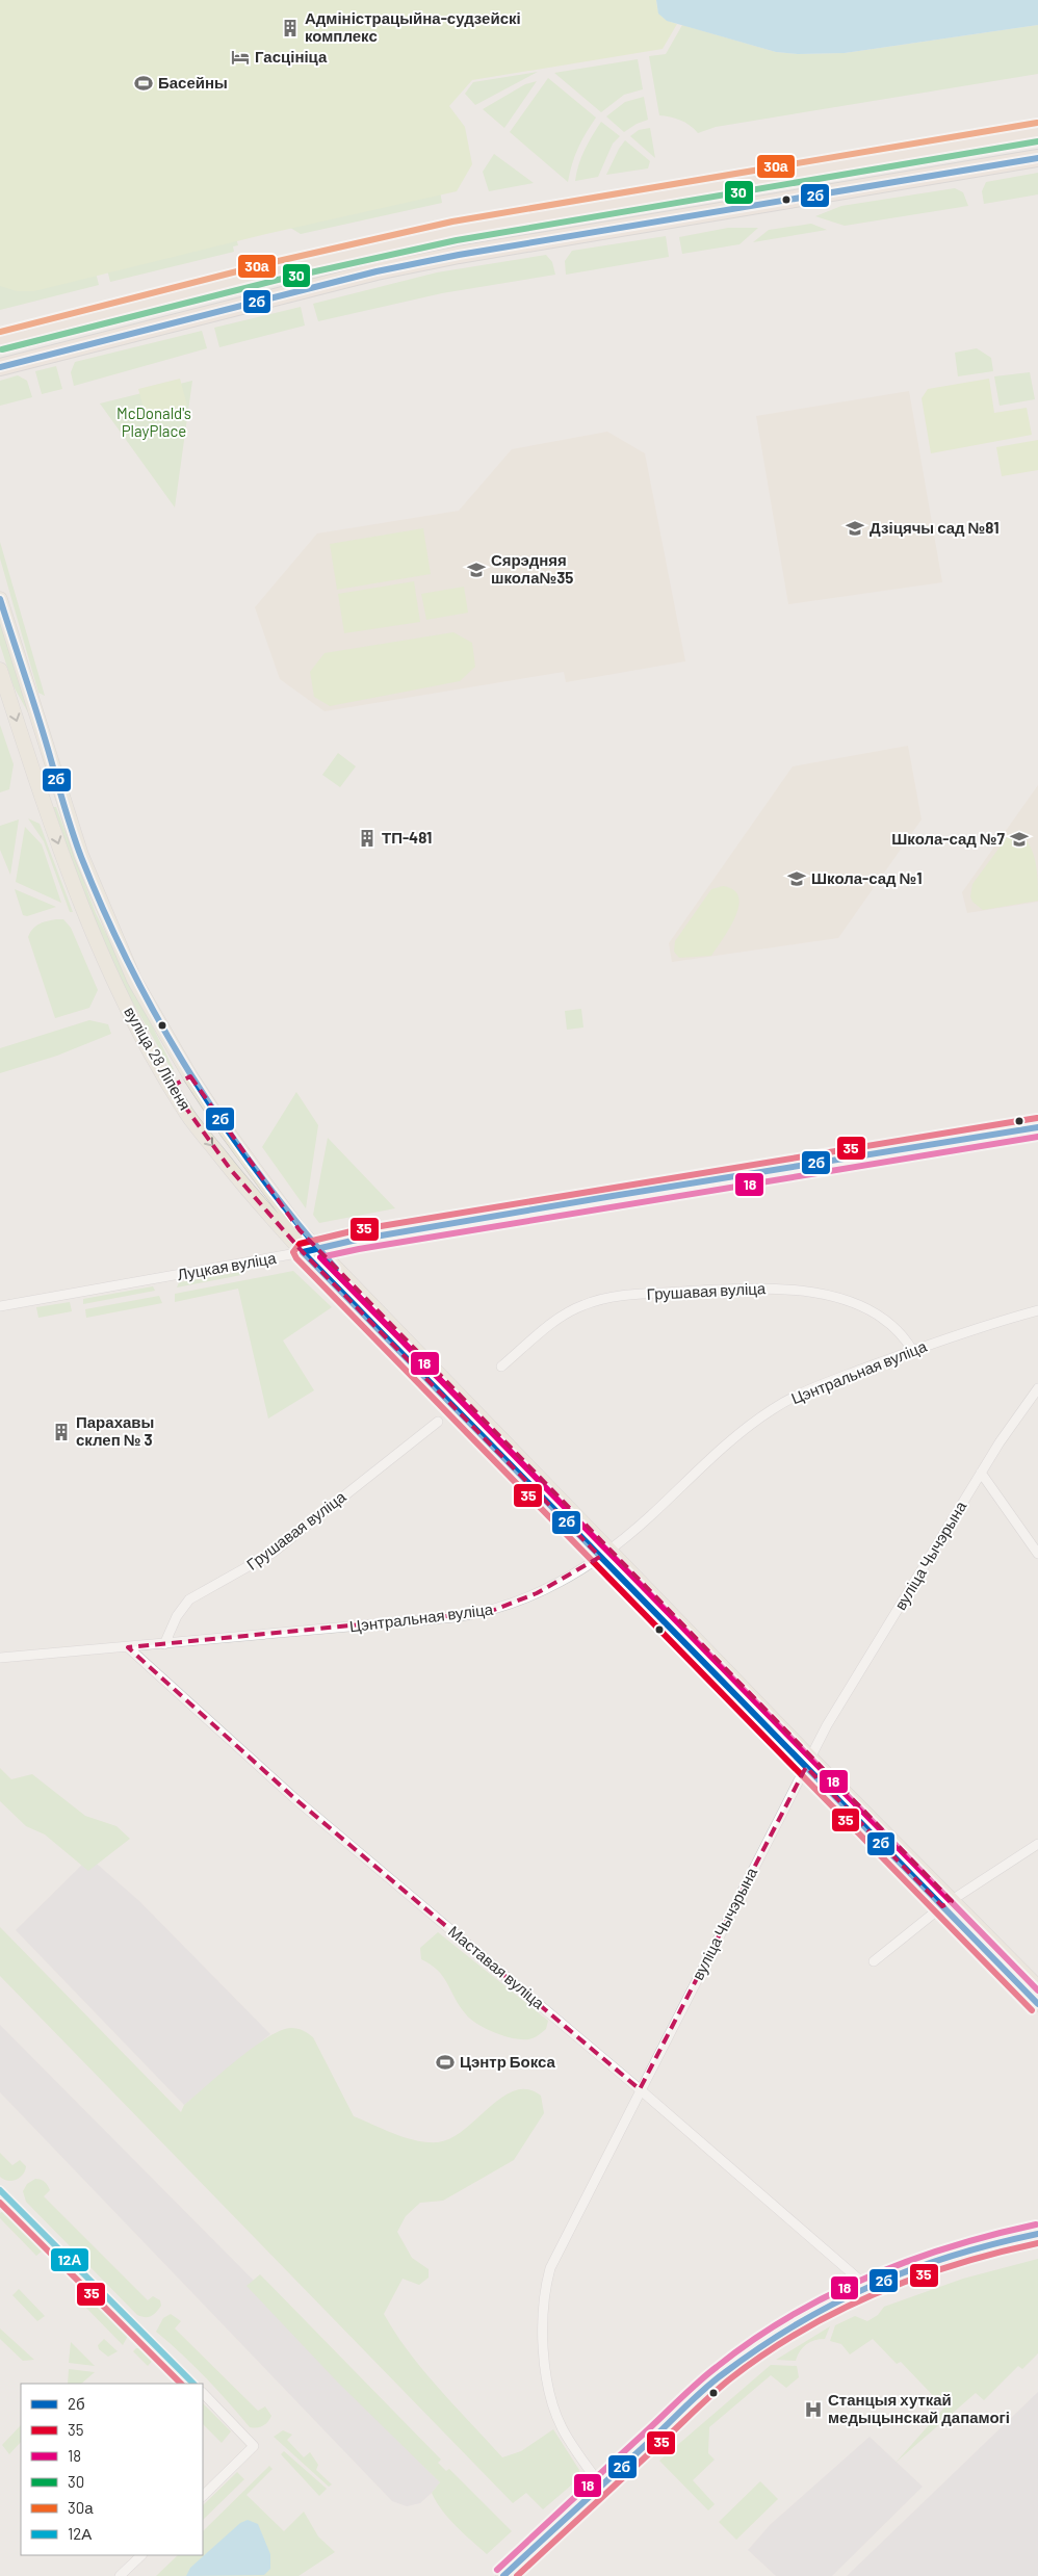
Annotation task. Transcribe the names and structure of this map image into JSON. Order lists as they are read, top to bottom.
{
  "streets": {
    "main road": ["вуліца 28 Ліпеня", "Луцкая вуліца"],
    "street": [
      "Грушавая вуліца",
      "Цэнтральная вуліца",
      "вуліца Чычэрына",
      "Маставая вуліца"
    ]
  },
  "crossings": [
    ["вуліца 28 Ліпеня", "Луцкая вуліца"],
    ["вуліца 28 Ліпеня", "Цэнтральная вуліца"],
    ["вуліца 28 Ліпеня", "вуліца Чычэрына"],
    ["Грушавая вуліца", "Цэнтральная вуліца"],
    ["Цэнтральная вуліца", "Маставая вуліца"],
    ["вуліца Чычэрына", "Маставая вуліца"]
  ],
  "parks": ["McDonald's PlayPlace"],
  "places": {
    "building": ["Адміністрацыйна-судзейскі комплекс", "ТП-481", "Парахавы склеп № 3"],
    "hotel": ["Гасцініца"],
    "sports": ["Басейны", "Цэнтр Бокса"],
    "school or university": [
      "Дзіцячы сад №81",
      "Сярэдняя школа№35",
      "Школа-сад №7",
      "Школа-сад №1"
    ],
    "hospital": ["Станцыя хуткай медыцынскай дапамогі"]
  },
  "lines": [
    "transit line 30а",
    "transit line 30",
    "transit line 2б",
    "transit line 35",
    "transit line 18",
    "transit line 12А"
  ],
  "legend": [
    "2б",
    "35",
    "18",
    "30",
    "30а",
    "12А"
  ]
}
